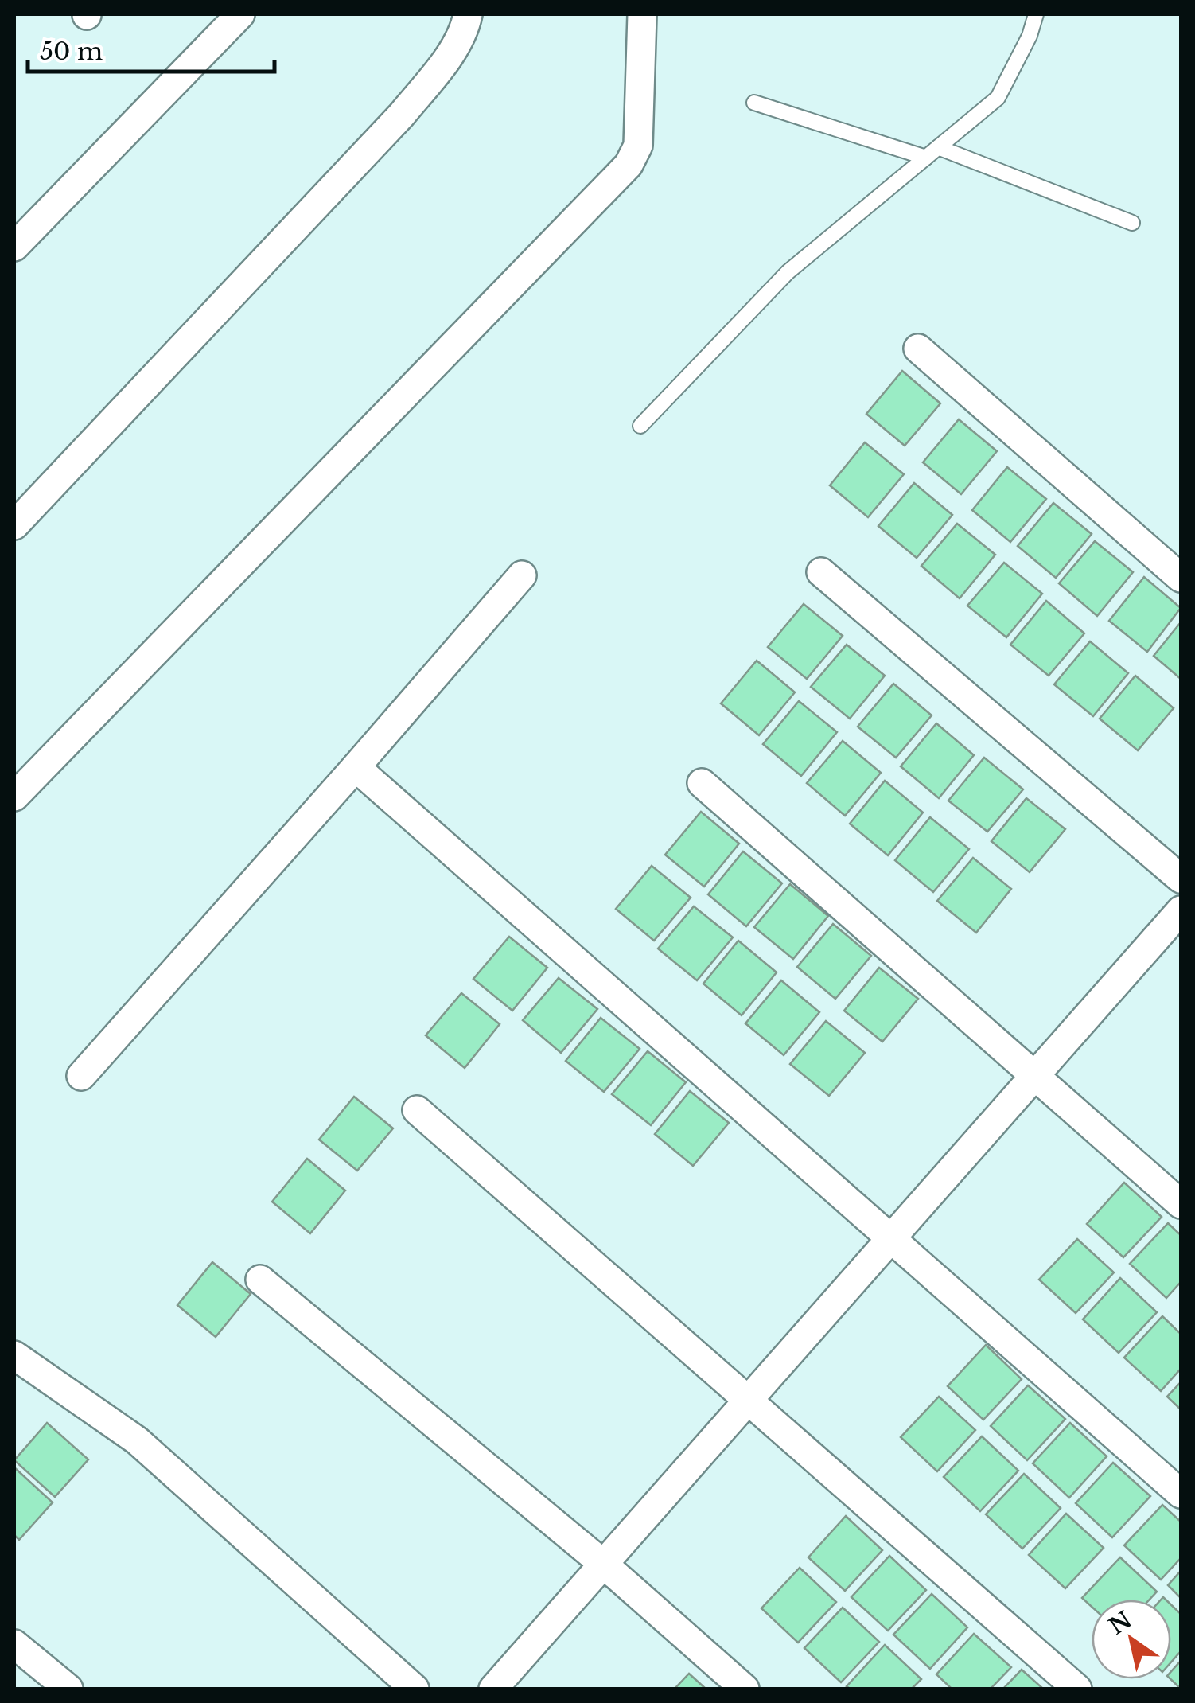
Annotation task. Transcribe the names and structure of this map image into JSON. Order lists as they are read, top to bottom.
{
  "scale_bar": "50 m",
  "north": "top left"
}
